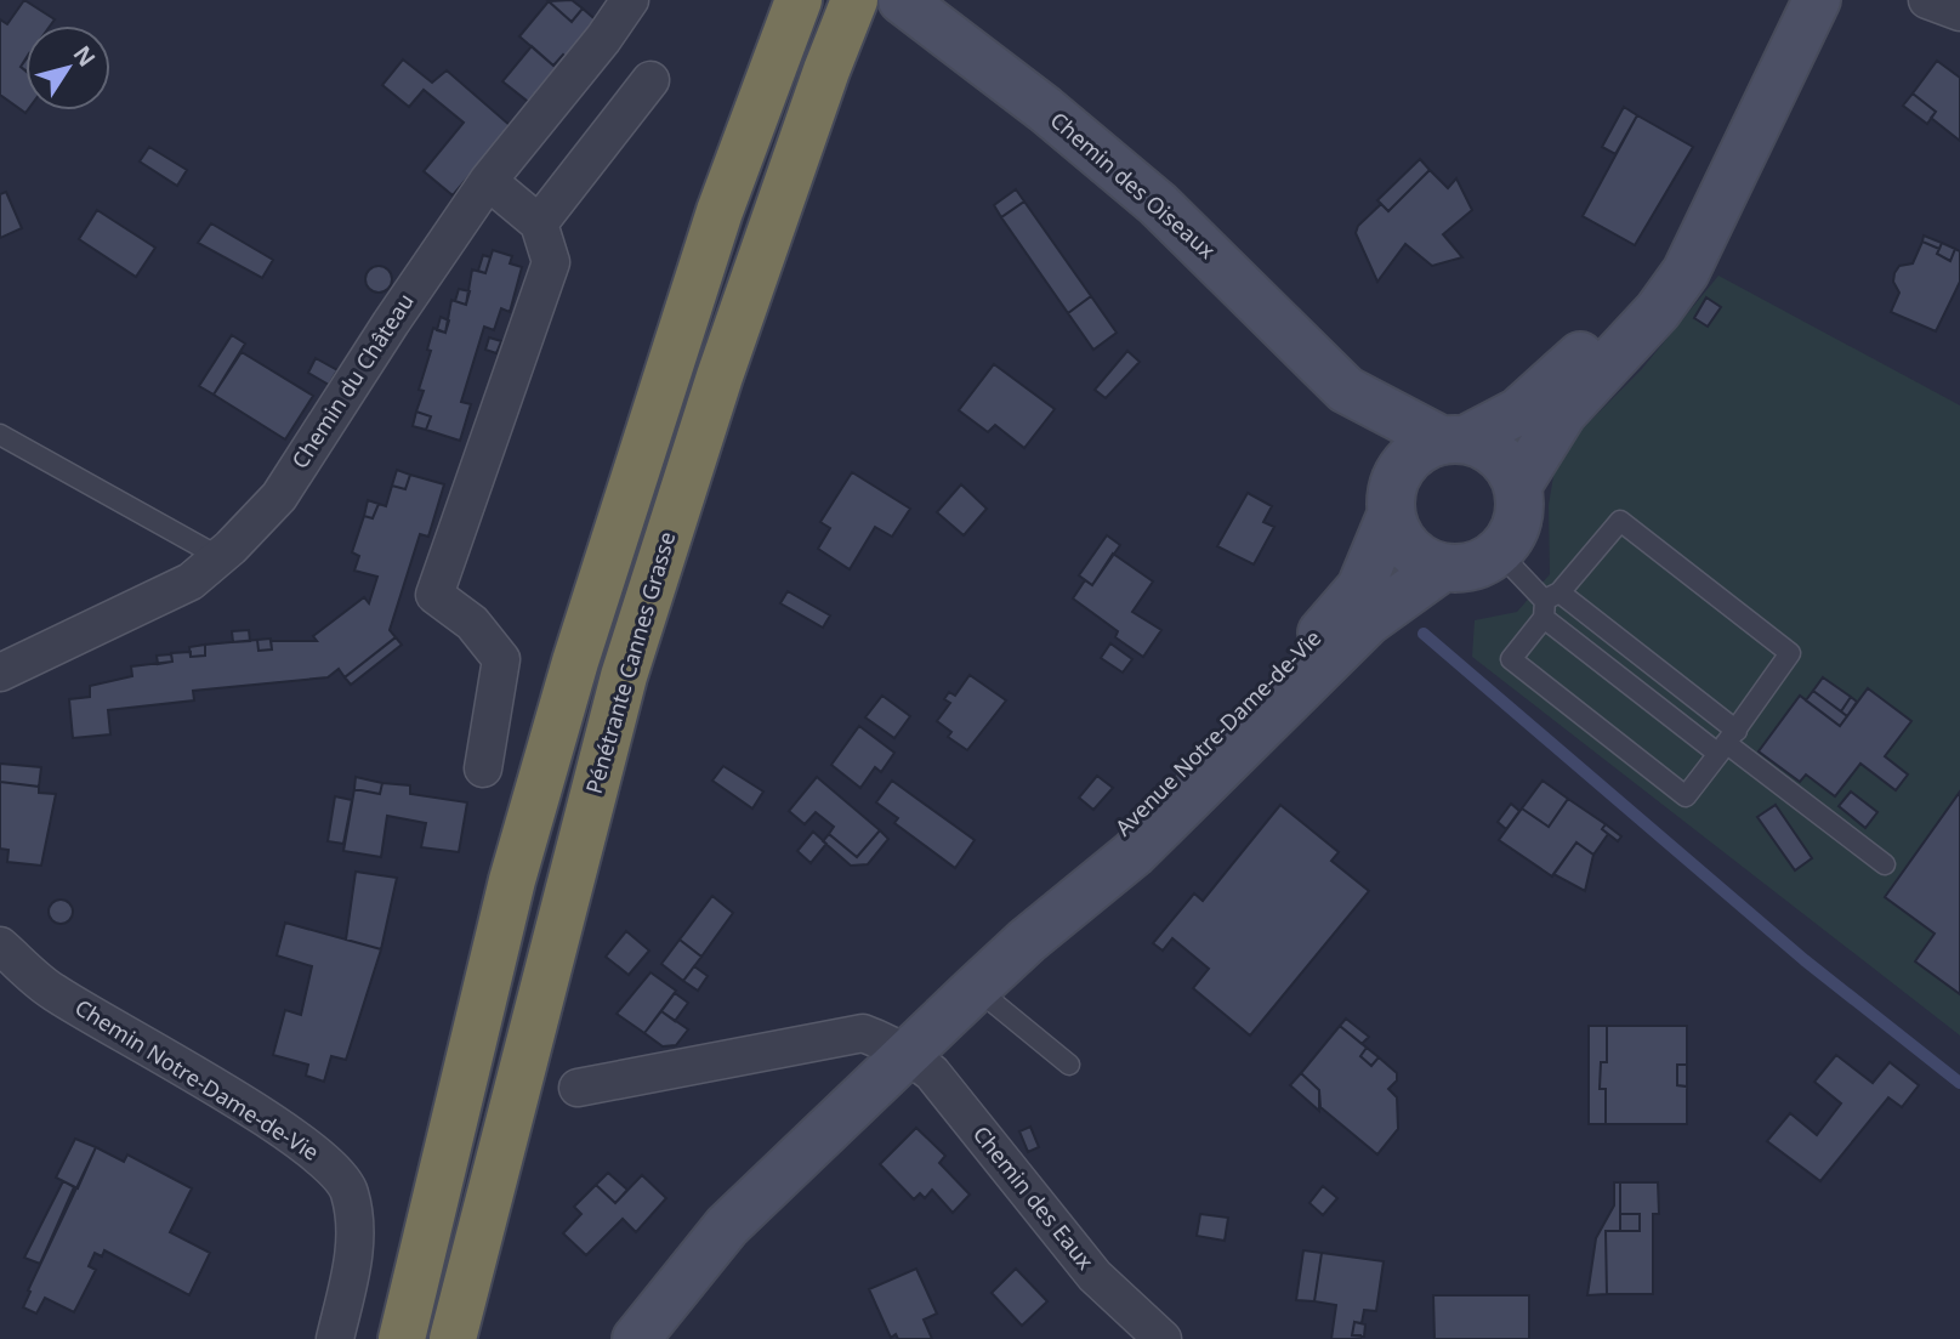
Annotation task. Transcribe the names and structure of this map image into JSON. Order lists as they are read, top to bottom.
{
  "streets": {
    "highway": ["Pénétrante Cannes Grasse"],
    "main road": ["Chemin des Oiseaux", "Avenue Notre-Dame-de-Vie"],
    "street": ["Chemin du Château", "Chemin Notre-Dame-de-Vie", "Chemin des Eaux"]
  },
  "crossings": [
    ["Chemin des Oiseaux", "Avenue Notre-Dame-de-Vie"],
    ["Avenue Notre-Dame-de-Vie", "Chemin des Eaux"]
  ],
  "north": "top right"
}
